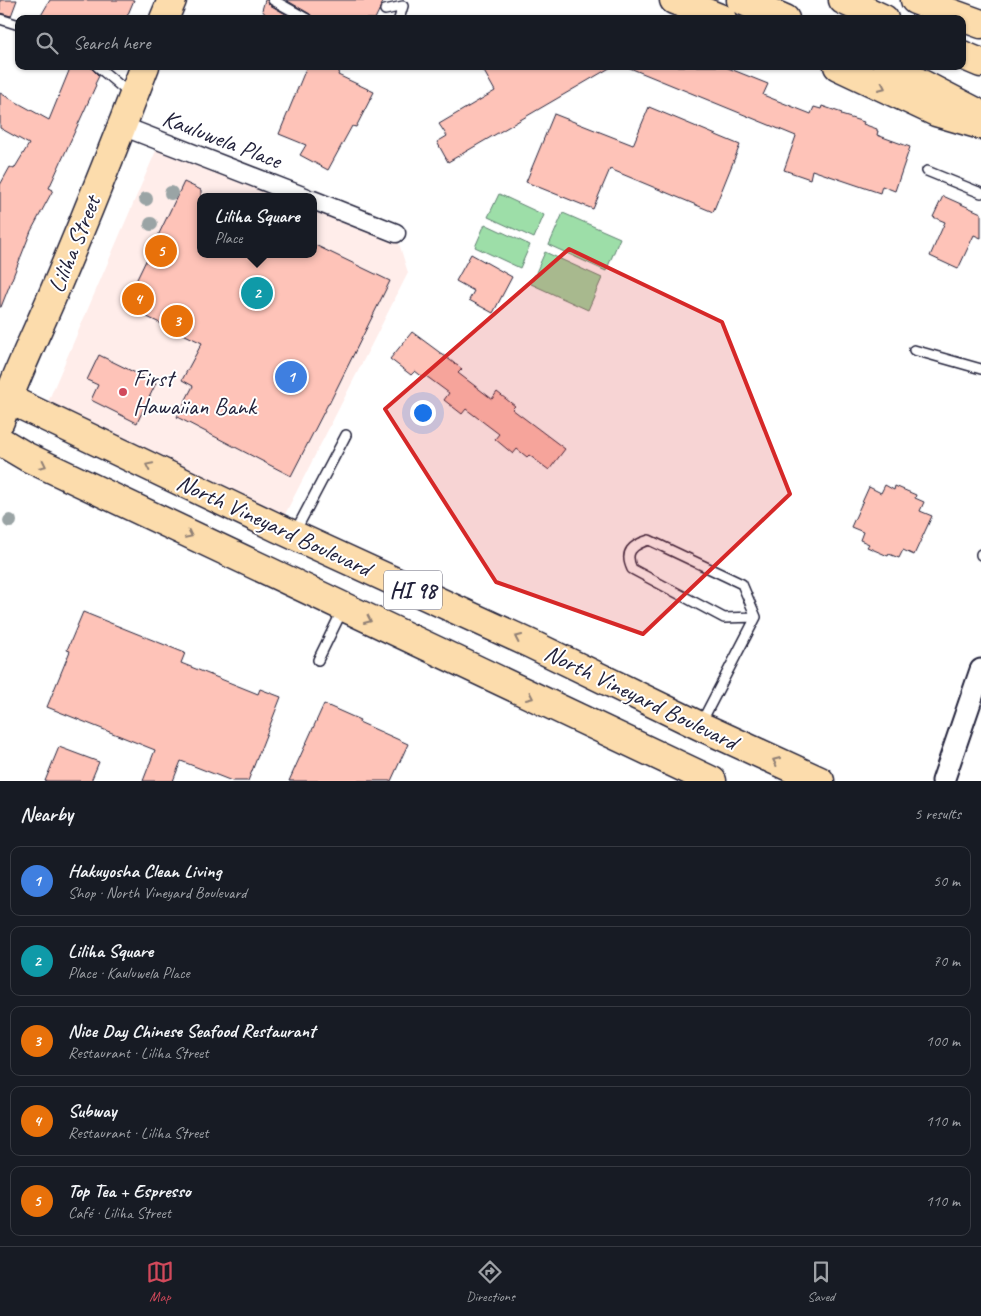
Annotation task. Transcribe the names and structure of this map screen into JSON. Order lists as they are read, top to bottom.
{
  "streets": {
    "main road": ["Liliha Street", "North Vineyard Boulevard", "HI 98"],
    "street": ["Kauluwela Place"]
  },
  "crossings": [
    ["Kauluwela Place", "Liliha Street"],
    ["Liliha Street", "North Vineyard Boulevard"]
  ],
  "places": ["First Hawaiian Bank"],
  "page": {
    "search": "Search here",
    "popup": ["Liliha Square", "Place"],
    "pins": [
      "5",
      "2",
      "4",
      "3",
      "1"
    ],
    "heading": ["Nearby", "5 results"],
    "list": [
      {
        "mark": "1",
        "name": "Hakuyosha Clean Living",
        "note": "Shop · North Vineyard Boulevard",
        "value": "50 m"
      },
      {
        "mark": "2",
        "name": "Liliha Square",
        "note": "Place · Kauluwela Place",
        "value": "70 m"
      },
      {
        "mark": "3",
        "name": "Nice Day Chinese Seafood Restaurant",
        "note": "Restaurant · Liliha Street",
        "value": "100 m"
      },
      {
        "mark": "4",
        "name": "Subway",
        "note": "Restaurant · Liliha Street",
        "value": "110 m"
      },
      {
        "mark": "5",
        "name": "Top Tea + Espresso",
        "note": "Café · Liliha Street",
        "value": "110 m"
      }
    ],
    "nav": ["Map", "Directions", "Saved"]
  }
}
